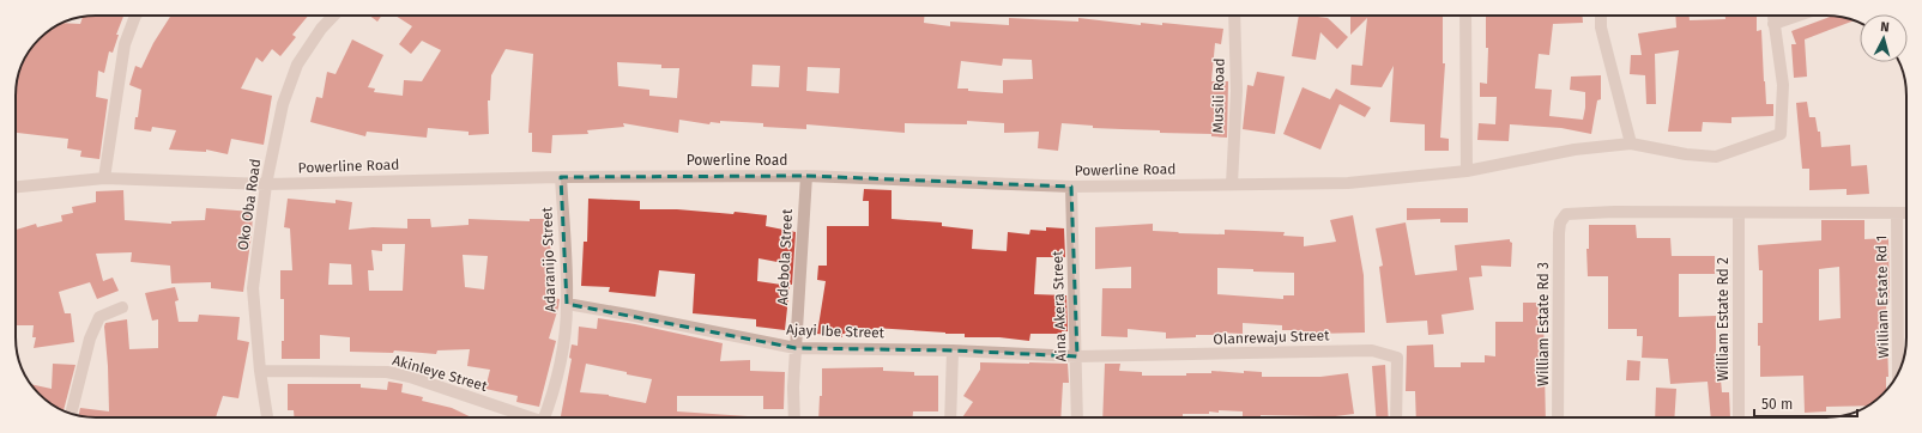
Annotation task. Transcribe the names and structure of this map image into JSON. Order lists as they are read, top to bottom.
{
  "streets": {
    "street": [
      "Musili Road",
      "Powerline Road",
      "Oko Oba Road",
      "Adebola Street",
      "Adaranijo Street",
      "William Estate Rd 1",
      "Aina Akera Street",
      "William Estate Rd 2",
      "William Estate Rd 3",
      "Ajayi Ibe Street",
      "Olanrewaju Street",
      "Akinleye Street"
    ]
  },
  "crossings": [
    ["Musili Road", "Powerline Road"],
    ["Powerline Road", "Oko Oba Road"],
    ["Powerline Road", "Adebola Street"],
    ["Powerline Road", "Adaranijo Street"],
    ["Powerline Road", "Aina Akera Street"],
    ["Oko Oba Road", "Akinleye Street"],
    ["Adebola Street", "Ajayi Ibe Street"],
    ["Adaranijo Street", "Ajayi Ibe Street"],
    ["Aina Akera Street", "Ajayi Ibe Street"],
    ["Aina Akera Street", "Olanrewaju Street"],
    ["William Estate Rd 2", "William Estate Rd 3"],
    ["Ajayi Ibe Street", "Olanrewaju Street"]
  ],
  "scale_bar": "50 m",
  "north": "top"
}
